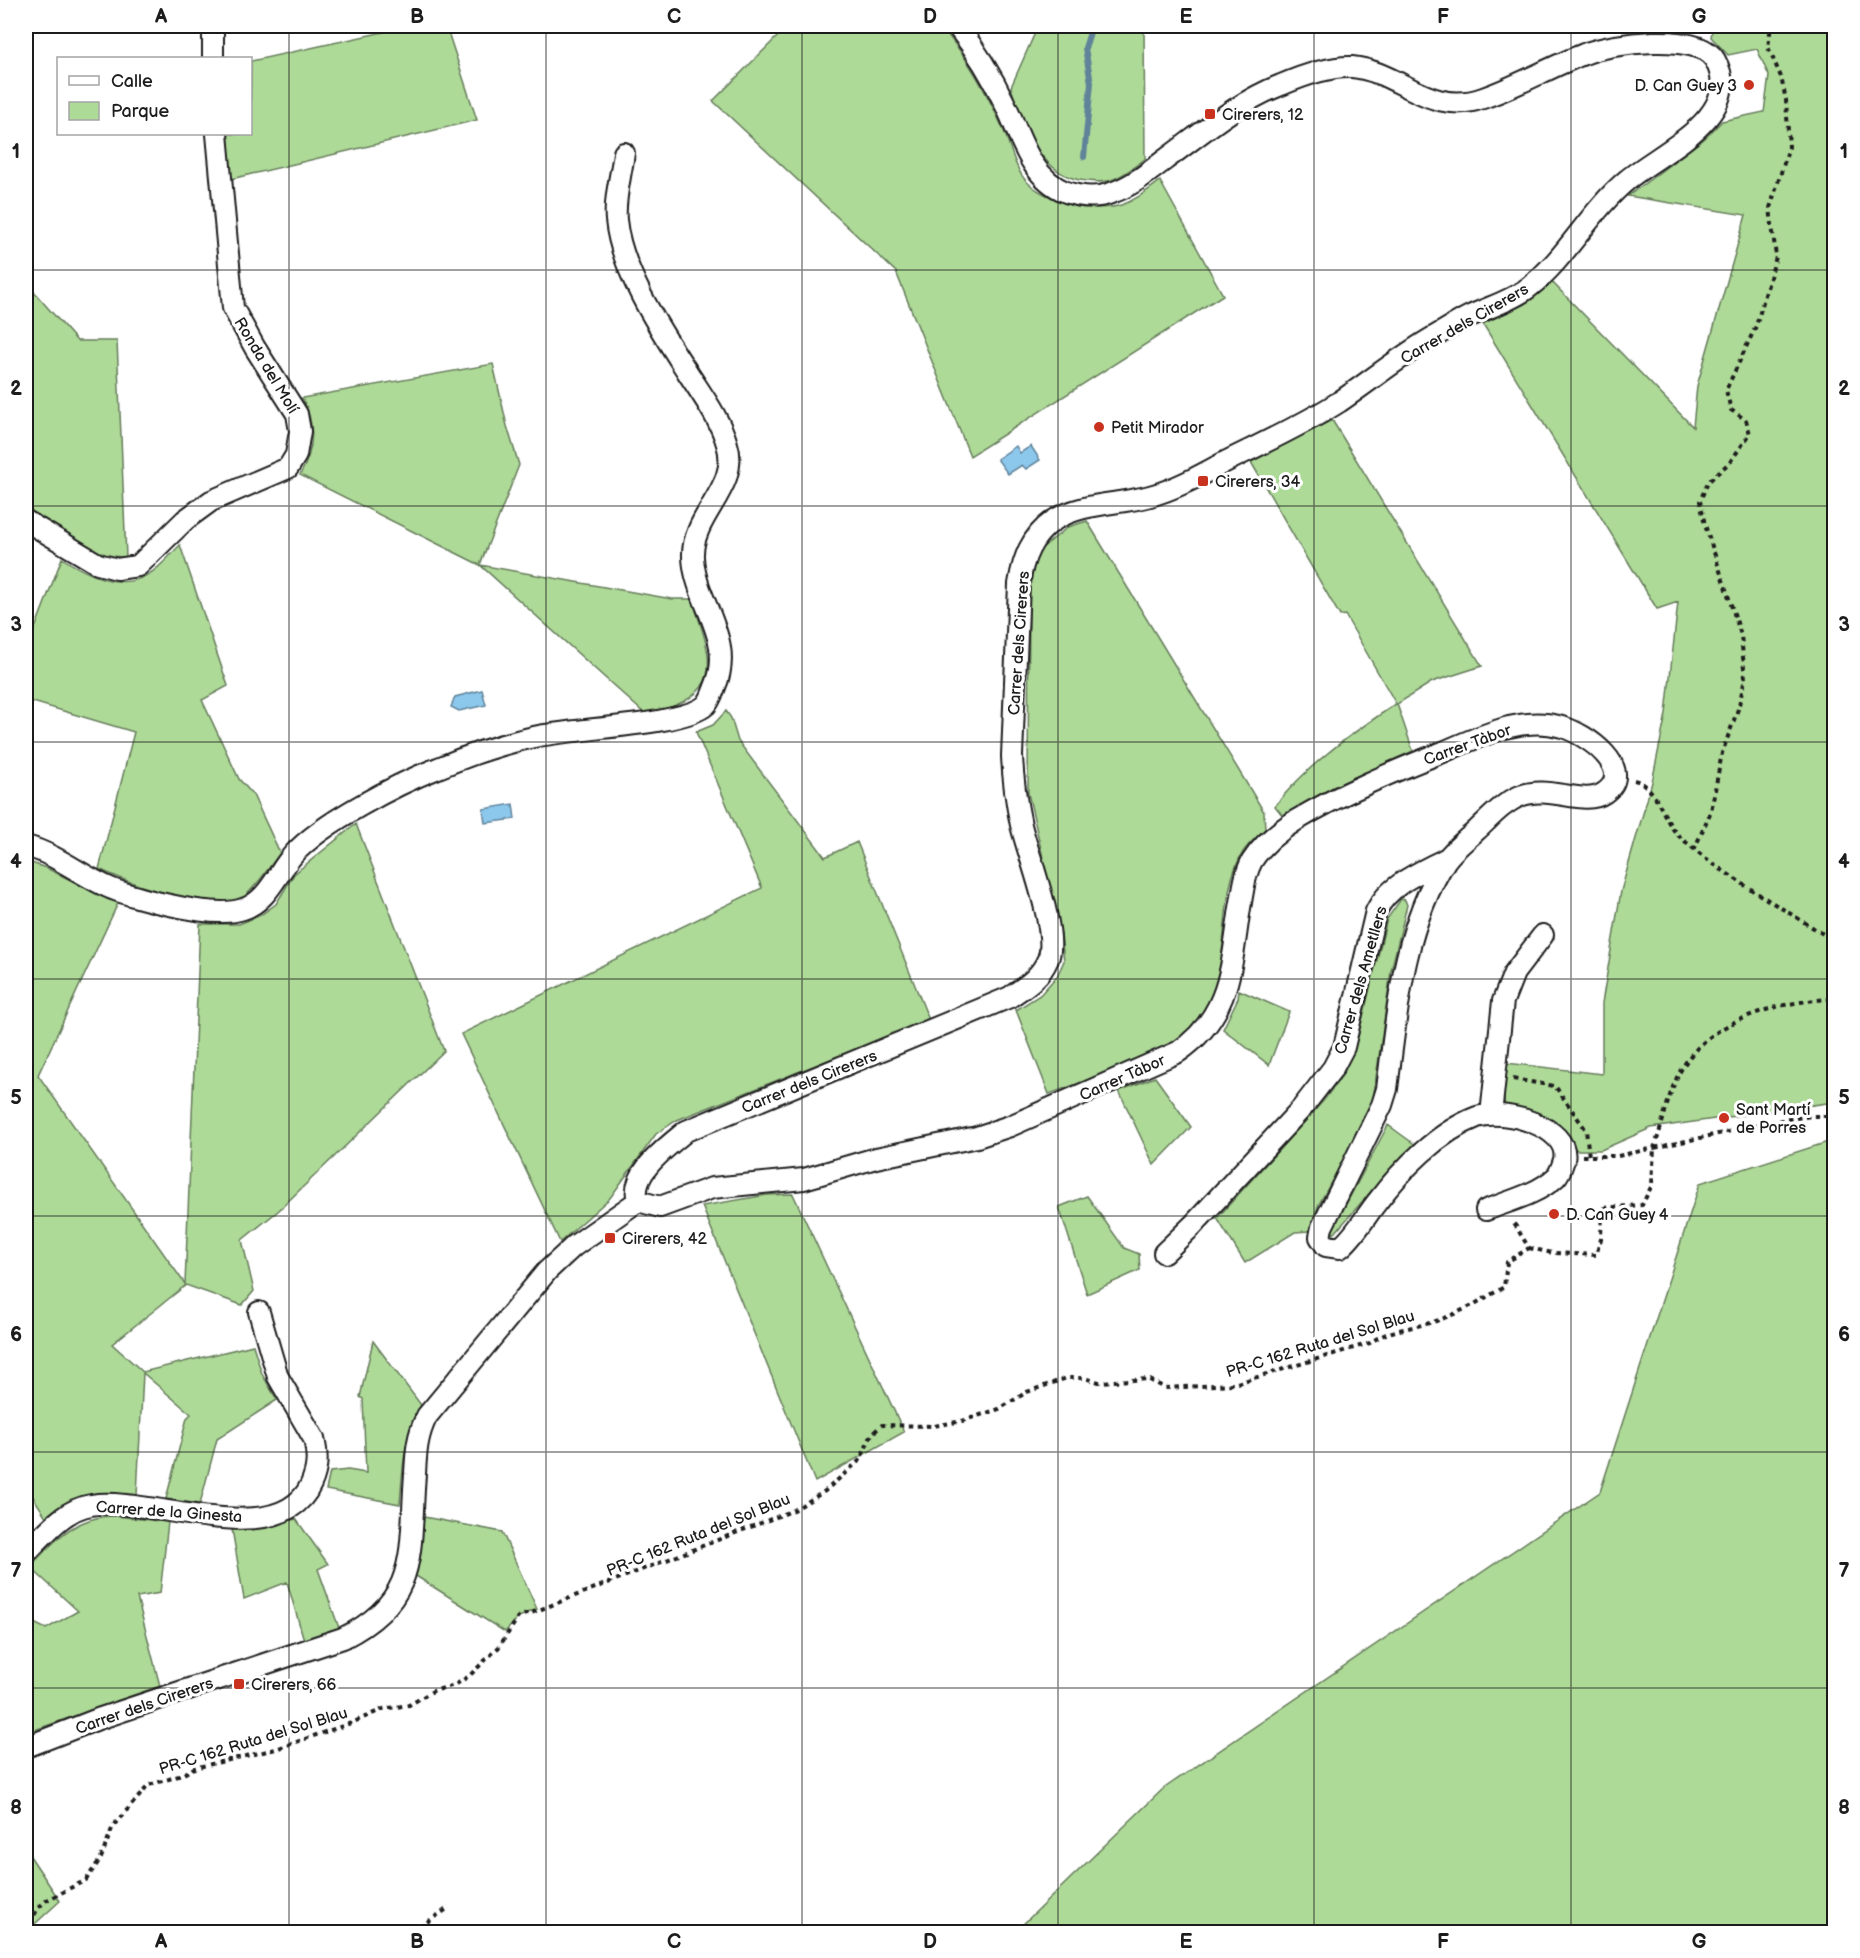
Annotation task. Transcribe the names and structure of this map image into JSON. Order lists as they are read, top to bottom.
{
  "streets": {
    "street": [
      "Carrer dels Cirerers",
      "Ronda del Molí",
      "Carrer Tàbor",
      "Carrer dels Ametllers",
      "Carrer de la Ginesta"
    ],
    "path": ["PR-C 162 Ruta del Sol Blau"]
  },
  "crossings": [
    ["Carrer dels Cirerers", "Carrer Tàbor"]
  ],
  "places": {
    "other": [
      "D. Can Guey 3",
      "Petit Mirador",
      "Sant Martí de Porres",
      "D. Can Guey 4"
    ],
    "transit": [
      "Cirerers, 12",
      "Cirerers, 34",
      "Cirerers, 42",
      "Cirerers, 66"
    ]
  },
  "legend": ["Calle", "Parque"],
  "grid": {
    "columns": [
      "A",
      "B",
      "C",
      "D",
      "E",
      "F",
      "G"
    ],
    "rows": [
      "1",
      "2",
      "3",
      "4",
      "5",
      "6",
      "7",
      "8"
    ]
  }
}
